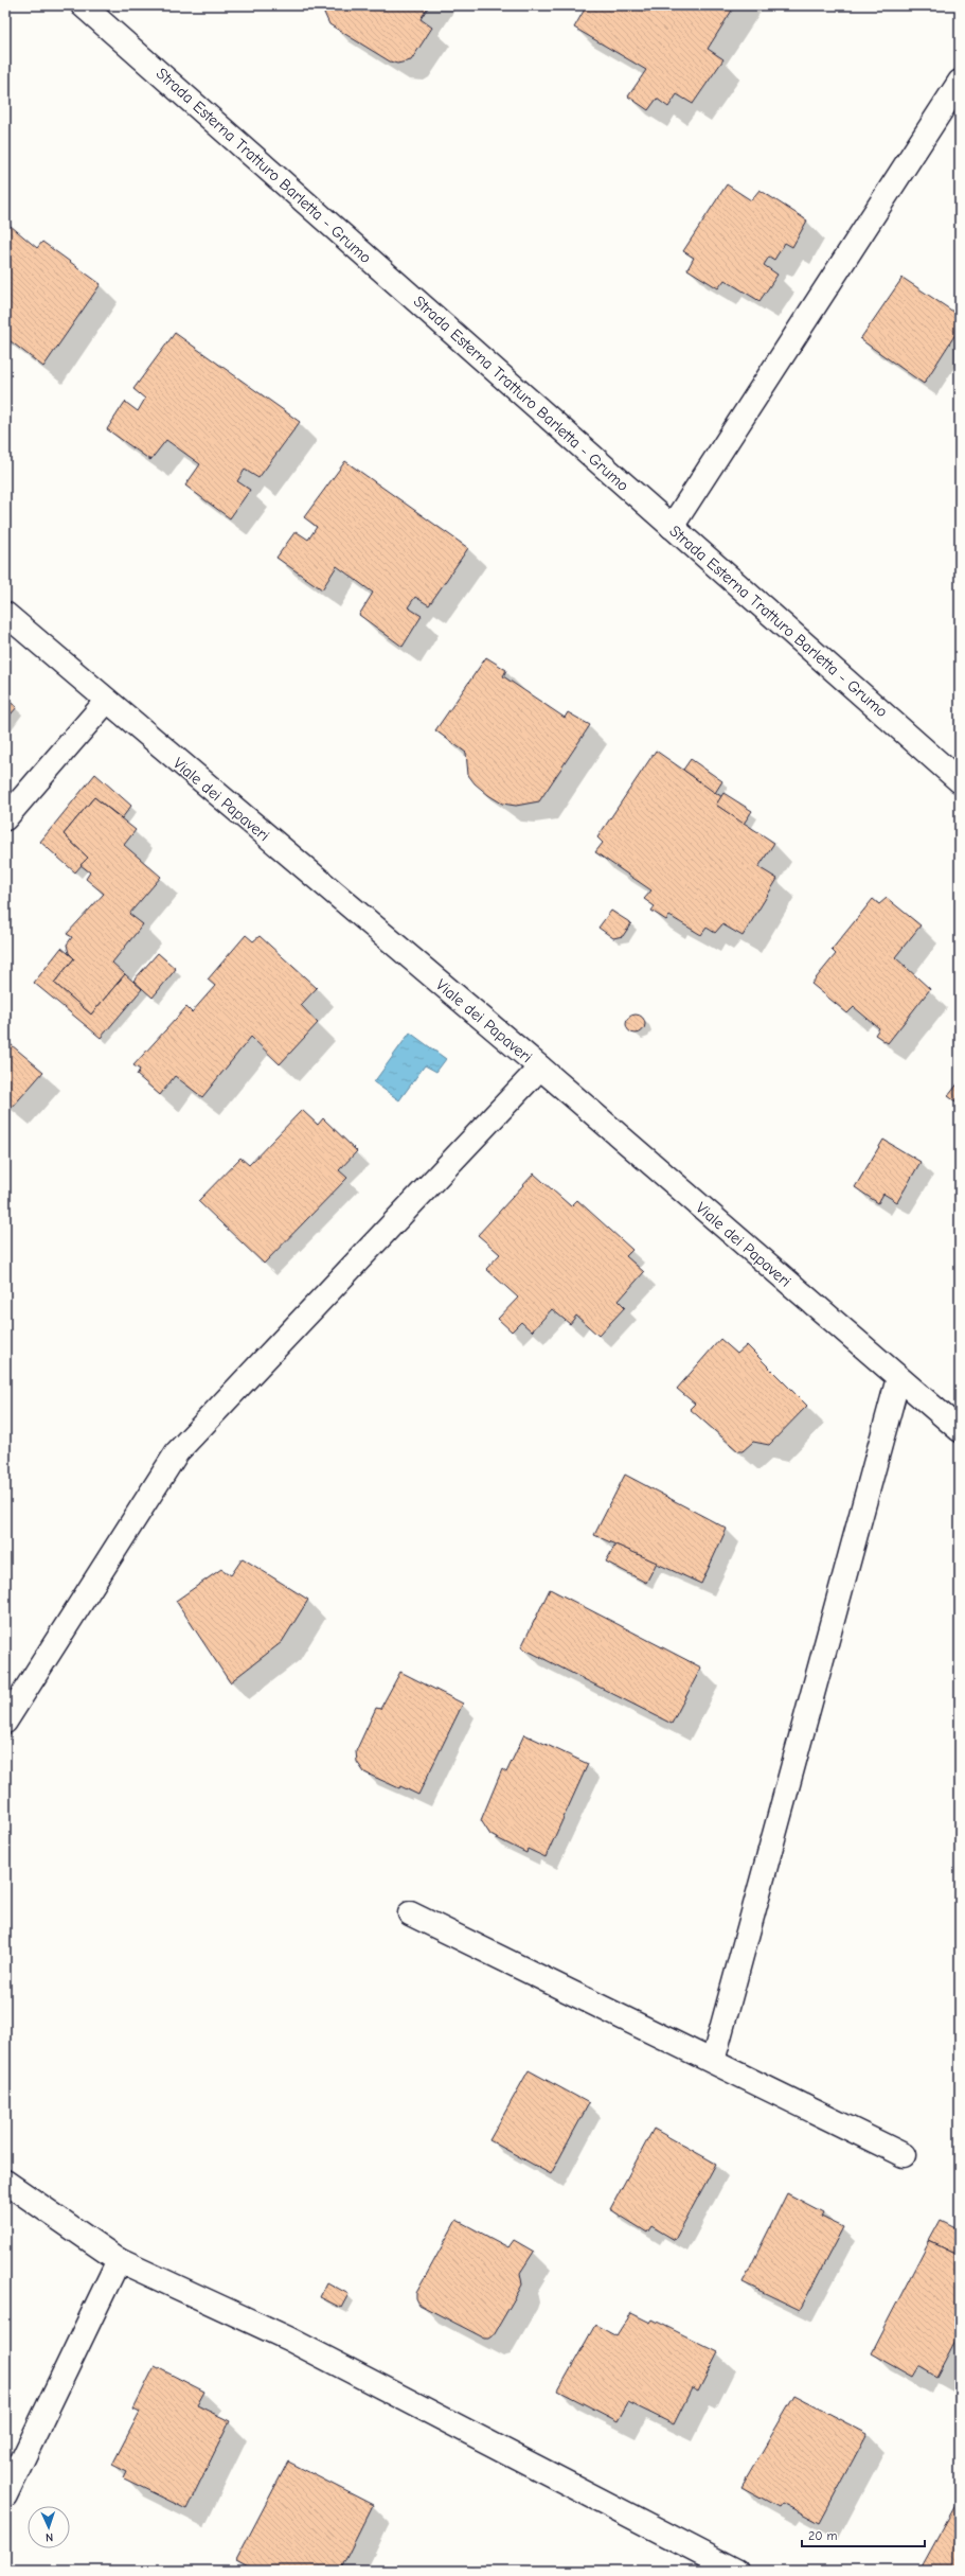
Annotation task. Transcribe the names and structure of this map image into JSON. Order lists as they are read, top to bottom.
{
  "streets": {
    "street": ["Strada Esterna Tratturo Barletta - Grumo", "Viale dei Papaveri"]
  },
  "scale_bar": "20 m",
  "north": "bottom"
}
